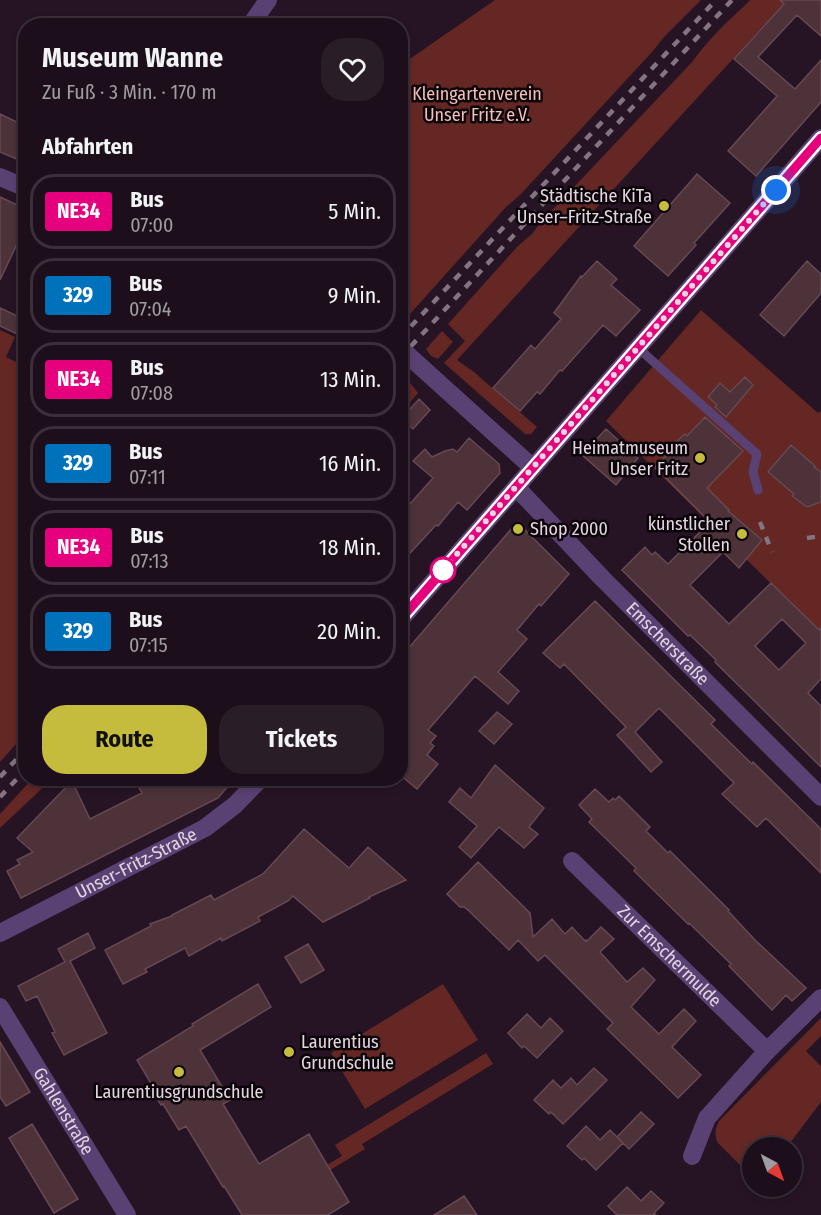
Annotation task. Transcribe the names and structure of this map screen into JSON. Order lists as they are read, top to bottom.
{
  "streets": {
    "street": [
      "Emscherstraße",
      "Unser-Fritz-Straße",
      "Zur Emschermulde",
      "Gahlenstraße"
    ]
  },
  "parks": ["Kleingartenverein Unser Fritz e.V."],
  "places": [
    "Städtische KiTa Unser–Fritz-Straße",
    "Heimatmuseum Unser Fritz",
    "Shop 2000",
    "künstlicher Stollen",
    "Laurentius Grundschule",
    "Laurentiusgrundschule"
  ],
  "lines": ["bus line NE34"],
  "north": "bottom right",
  "page": {
    "heading": [
      ["Museum Wanne", "Zu Fuß · 3 Min. · 170 m"],
      "Abfahrten"
    ],
    "list": [
      {
        "mark": "NE34",
        "name": "Bus",
        "note": "07:00",
        "value": "5 Min."
      },
      {
        "mark": "329",
        "name": "Bus",
        "note": "07:04",
        "value": "9 Min."
      },
      {
        "mark": "NE34",
        "name": "Bus",
        "note": "07:08",
        "value": "13 Min."
      },
      {
        "mark": "329",
        "name": "Bus",
        "note": "07:11",
        "value": "16 Min."
      },
      {
        "mark": "NE34",
        "name": "Bus",
        "note": "07:13",
        "value": "18 Min."
      },
      {
        "mark": "329",
        "name": "Bus",
        "note": "07:15",
        "value": "20 Min."
      }
    ],
    "buttons": ["Route", "Tickets"]
  }
}
